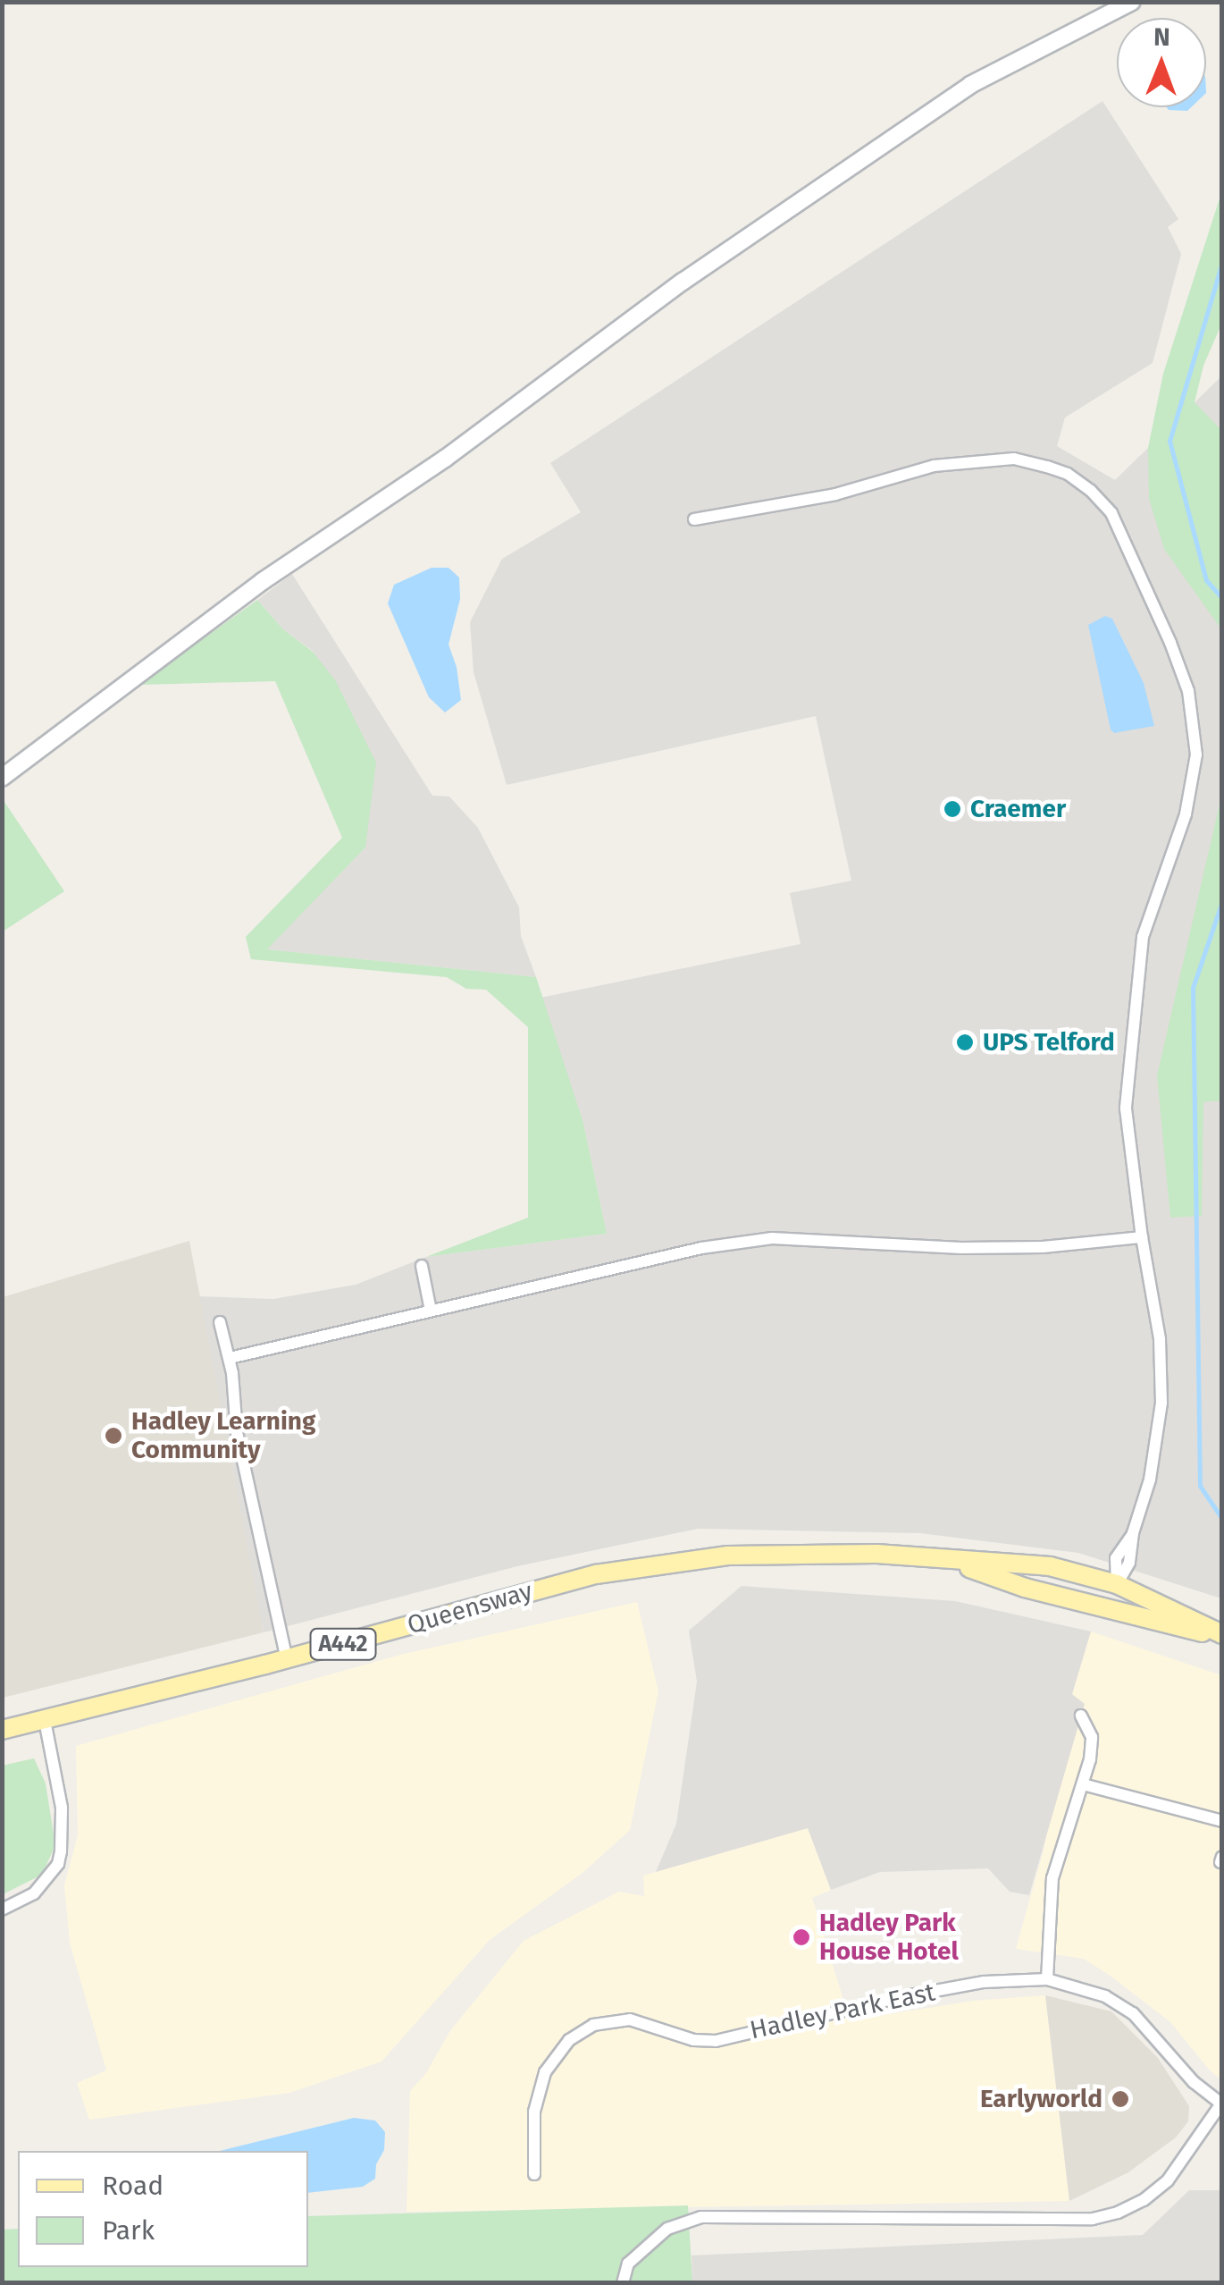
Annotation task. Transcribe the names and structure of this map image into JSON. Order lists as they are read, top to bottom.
{
  "streets": {
    "main road": ["Queensway", "A442"],
    "street": ["Hadley Park East"]
  },
  "places": [
    "Craemer",
    "UPS Telford",
    "Hadley Learning Community",
    "Hadley Park House Hotel",
    "Earlyworld"
  ],
  "legend": ["Road", "Park"],
  "north": "top"
}
